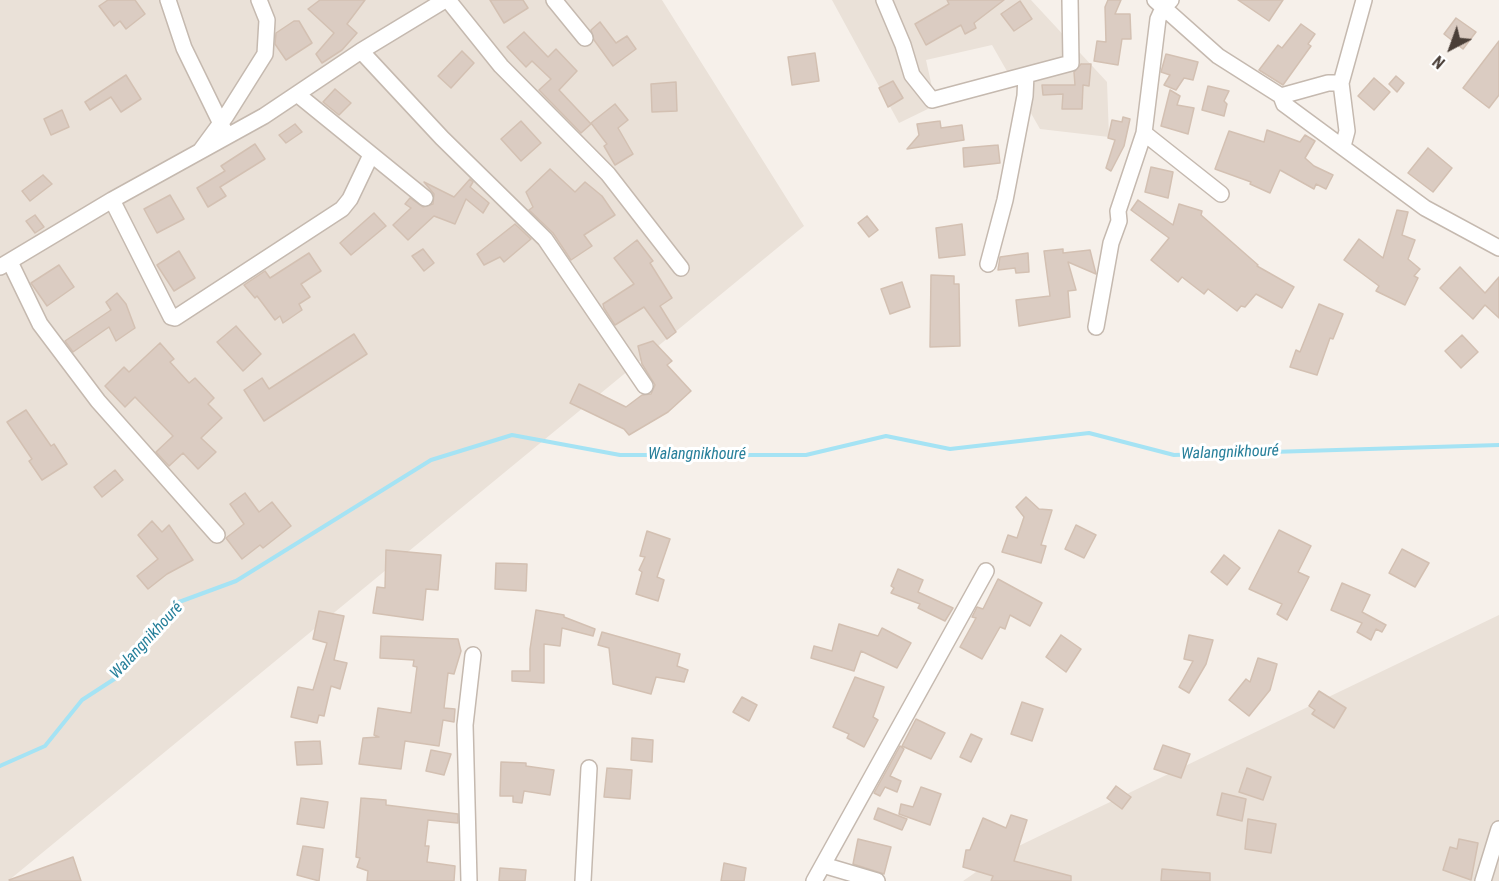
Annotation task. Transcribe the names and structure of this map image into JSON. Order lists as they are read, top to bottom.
{
  "water": ["Walangnikhouré"],
  "north": "bottom left"
}
